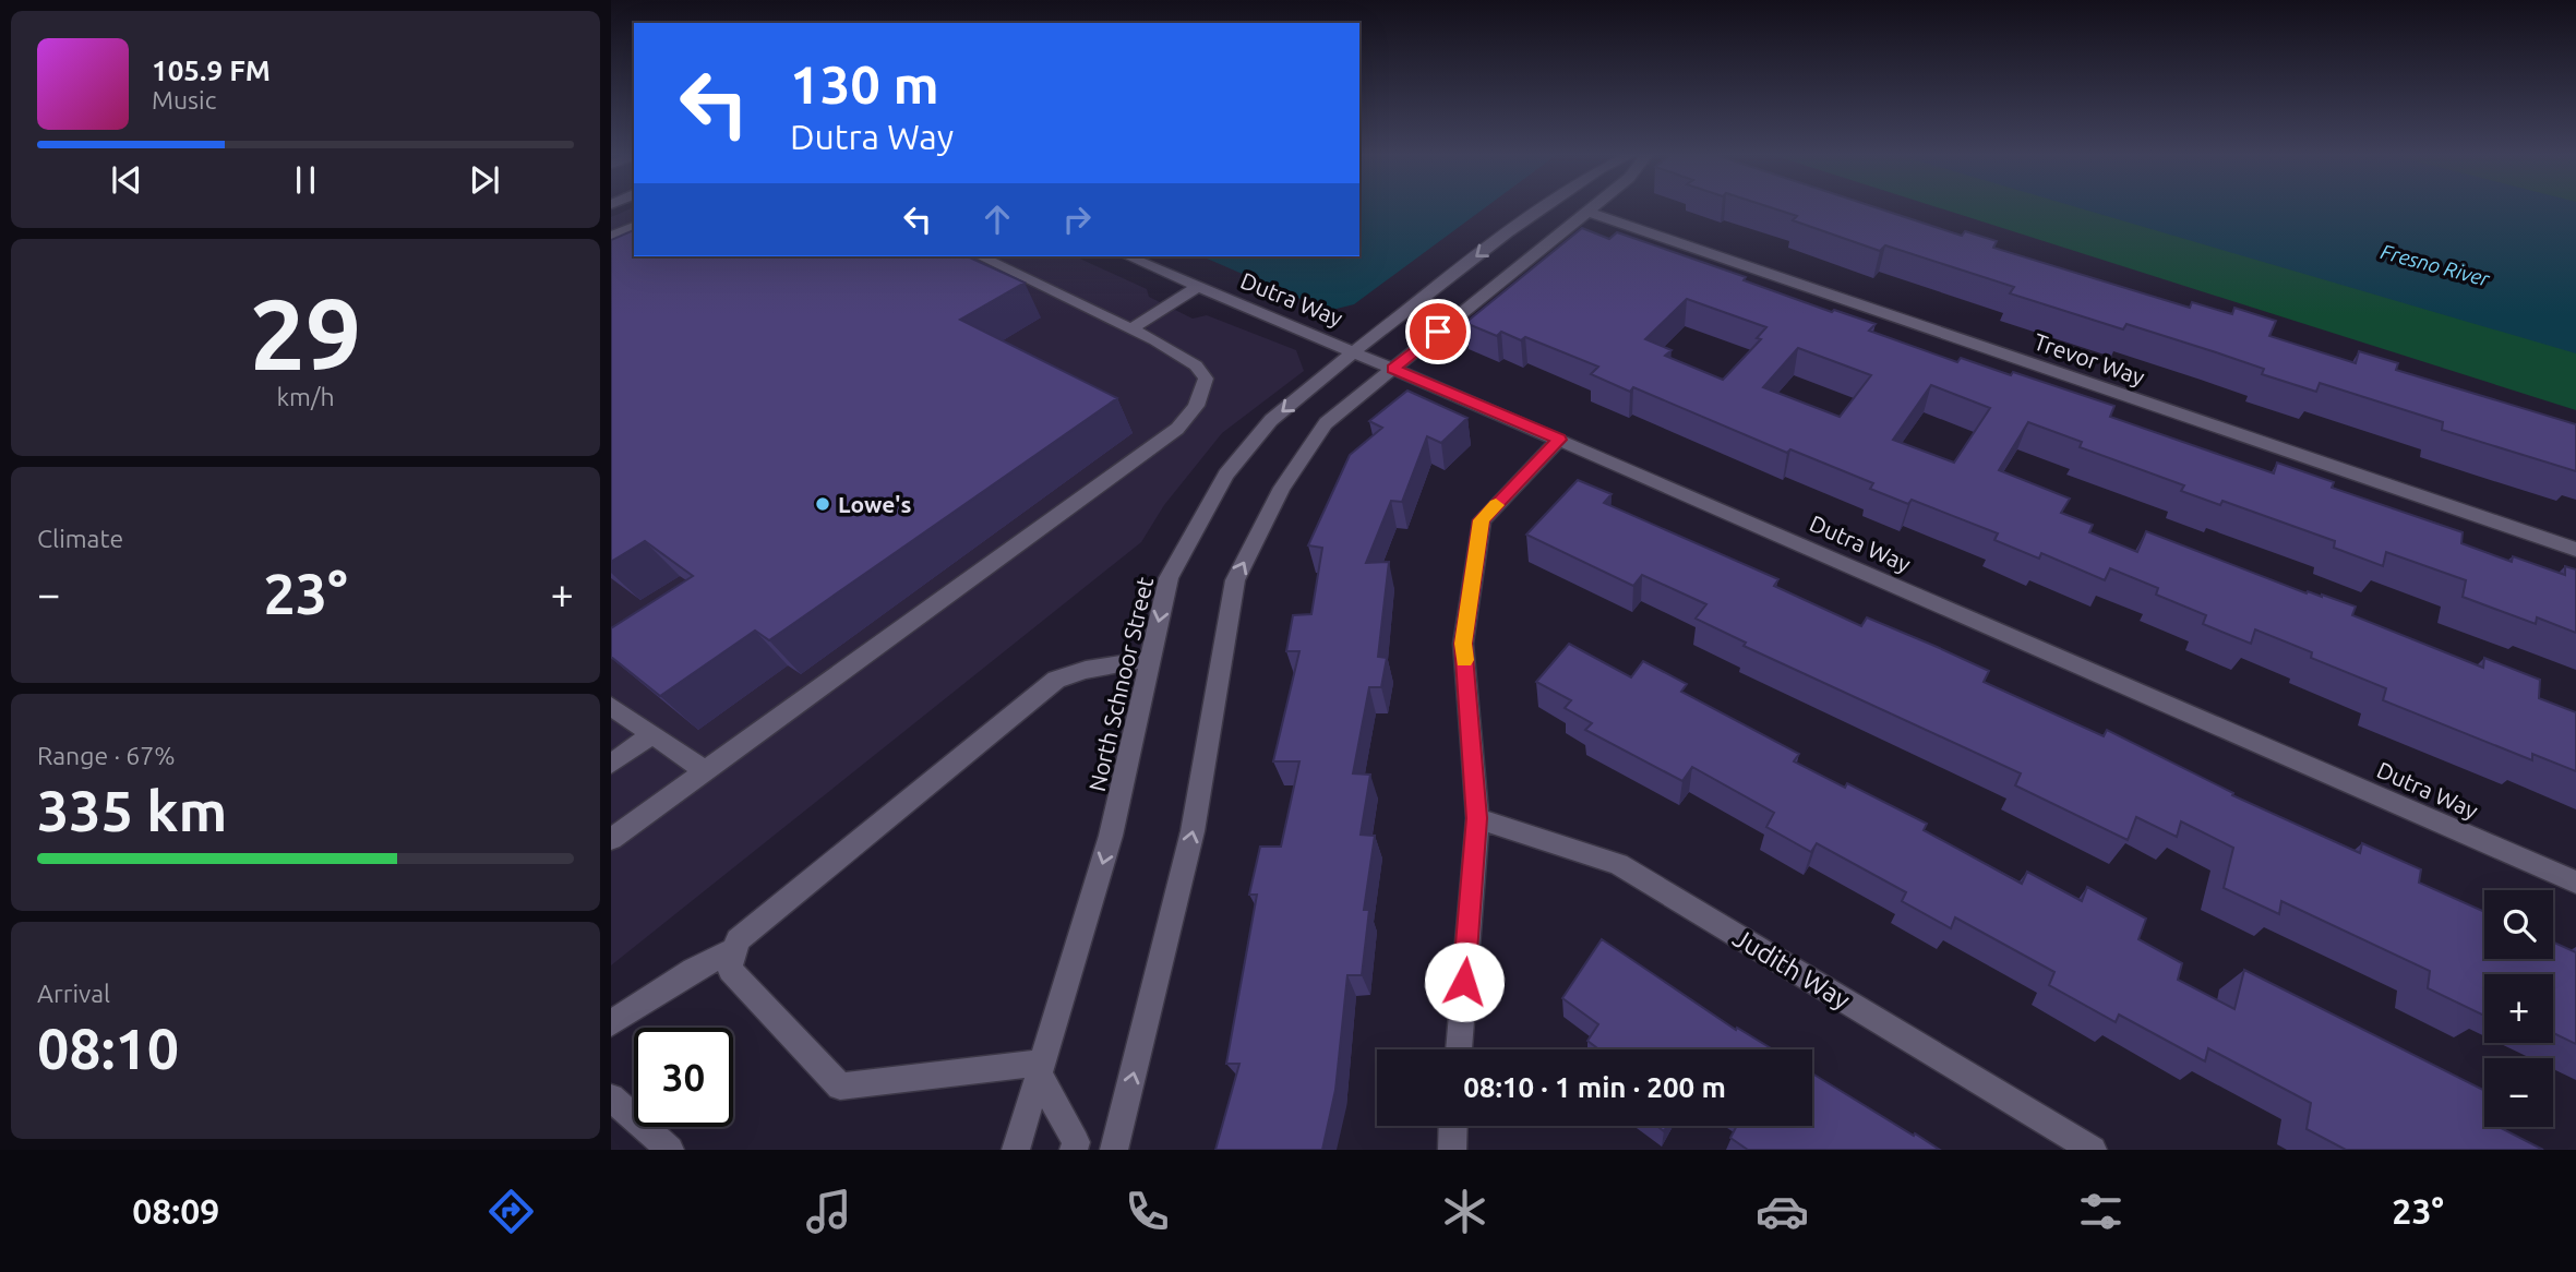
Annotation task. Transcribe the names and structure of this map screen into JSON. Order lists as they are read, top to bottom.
{
  "streets": {
    "street": [
      "Dutra Way",
      "Trevor Way",
      "North Schnoor Street",
      "Judith Way"
    ]
  },
  "crossings": [
    ["Dutra Way", "North Schnoor Street"]
  ],
  "water": ["Fresno River"],
  "places": ["Lowe's"],
  "page": {
    "turn": ["130 m", "Dutra Way"],
    "song": ["105.9 FM", "Music"],
    "tile": [
      ["29", "km/h"],
      "Climate",
      ["Range · 67%", "335 km"],
      ["Arrival", "08:10"]
    ],
    "heat": ["−", "23°", "+"],
    "map_buttons": ["+", "−"],
    "limit": "30",
    "trip": "08:10 · 1 min · 200 m",
    "tabs": ["08:09", "23°"]
  }
}
